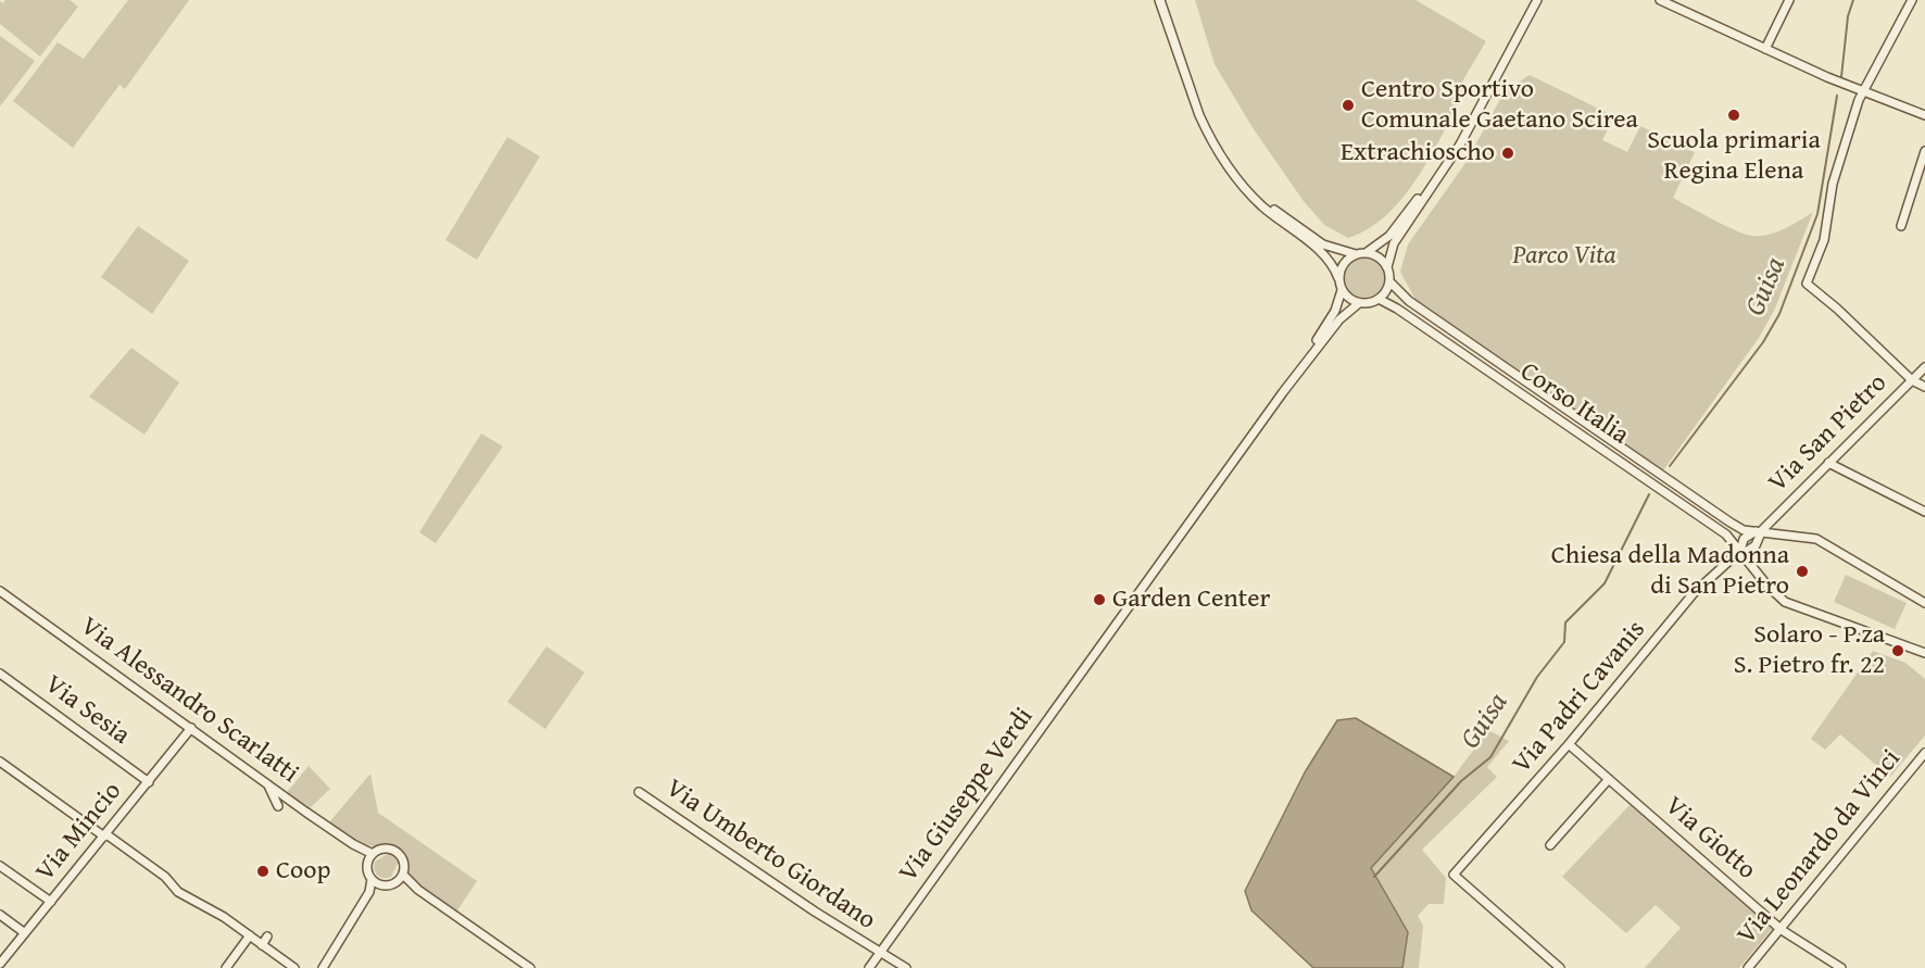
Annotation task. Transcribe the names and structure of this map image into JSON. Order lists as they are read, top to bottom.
{
  "streets": {
    "street": [
      "Corso Italia",
      "Via San Pietro",
      "Via Padri Cavanis",
      "Via Alessandro Scarlatti",
      "Via Sesia",
      "Via Giuseppe Verdi",
      "Via Mincio",
      "Via Giotto",
      "Via Leonardo da Vinci",
      "Via Umberto Giordano"
    ]
  },
  "crossings": [
    ["Corso Italia", "Via San Pietro"],
    ["Corso Italia", "Via Padri Cavanis"],
    ["Via Padri Cavanis", "Via Giotto"],
    ["Via Alessandro Scarlatti", "Via Mincio"],
    ["Via Sesia", "Via Mincio"],
    ["Via Giuseppe Verdi", "Via Umberto Giordano"],
    ["Via Giotto", "Via Leonardo da Vinci"]
  ],
  "water": ["Guisa"],
  "parks": ["Parco Vita"],
  "places": [
    "Centro Sportivo Comunale Gaetano Scirea",
    "Scuola primaria Regina Elena",
    "Extrachioscho",
    "Chiesa della Madonna di San Pietro",
    "Garden Center",
    "Solaro - P.za S. Pietro fr. 22",
    "Coop"
  ]
}
